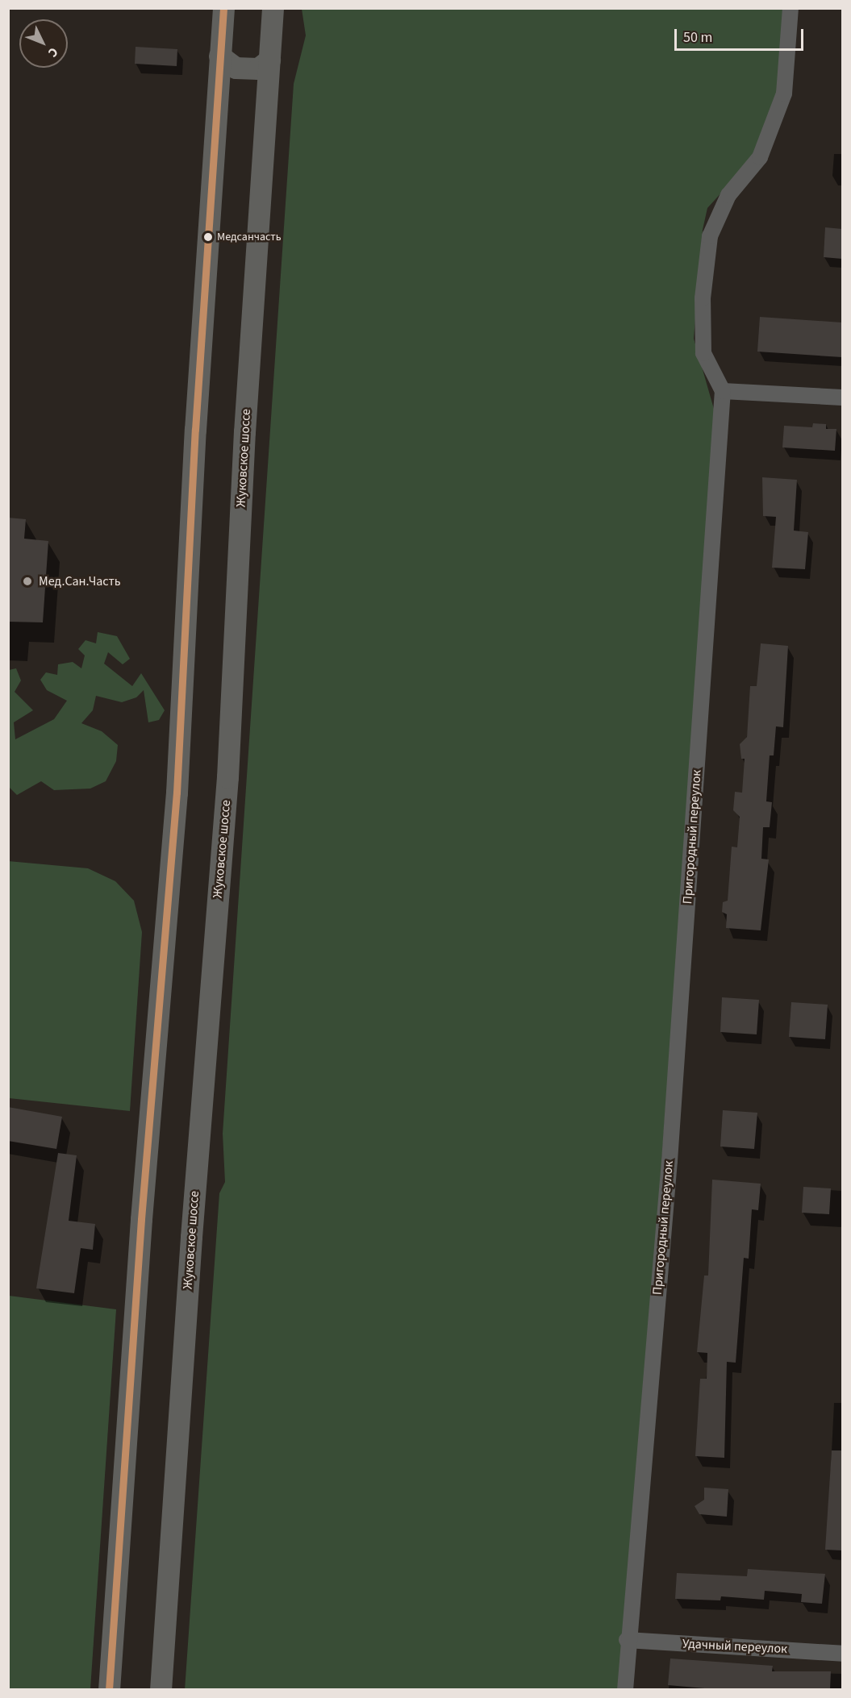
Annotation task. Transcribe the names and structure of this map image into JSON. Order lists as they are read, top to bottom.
{
  "streets": {
    "main road": ["Жуковское шоссе"],
    "street": ["Пригородный переулок", "Удачный переулок"]
  },
  "crossings": [
    ["Пригородный переулок", "Удачный переулок"]
  ],
  "places": ["Медсанчасть", "Мед.Сан.Часть"],
  "scale_bar": "50 m",
  "north": "bottom right"
}
